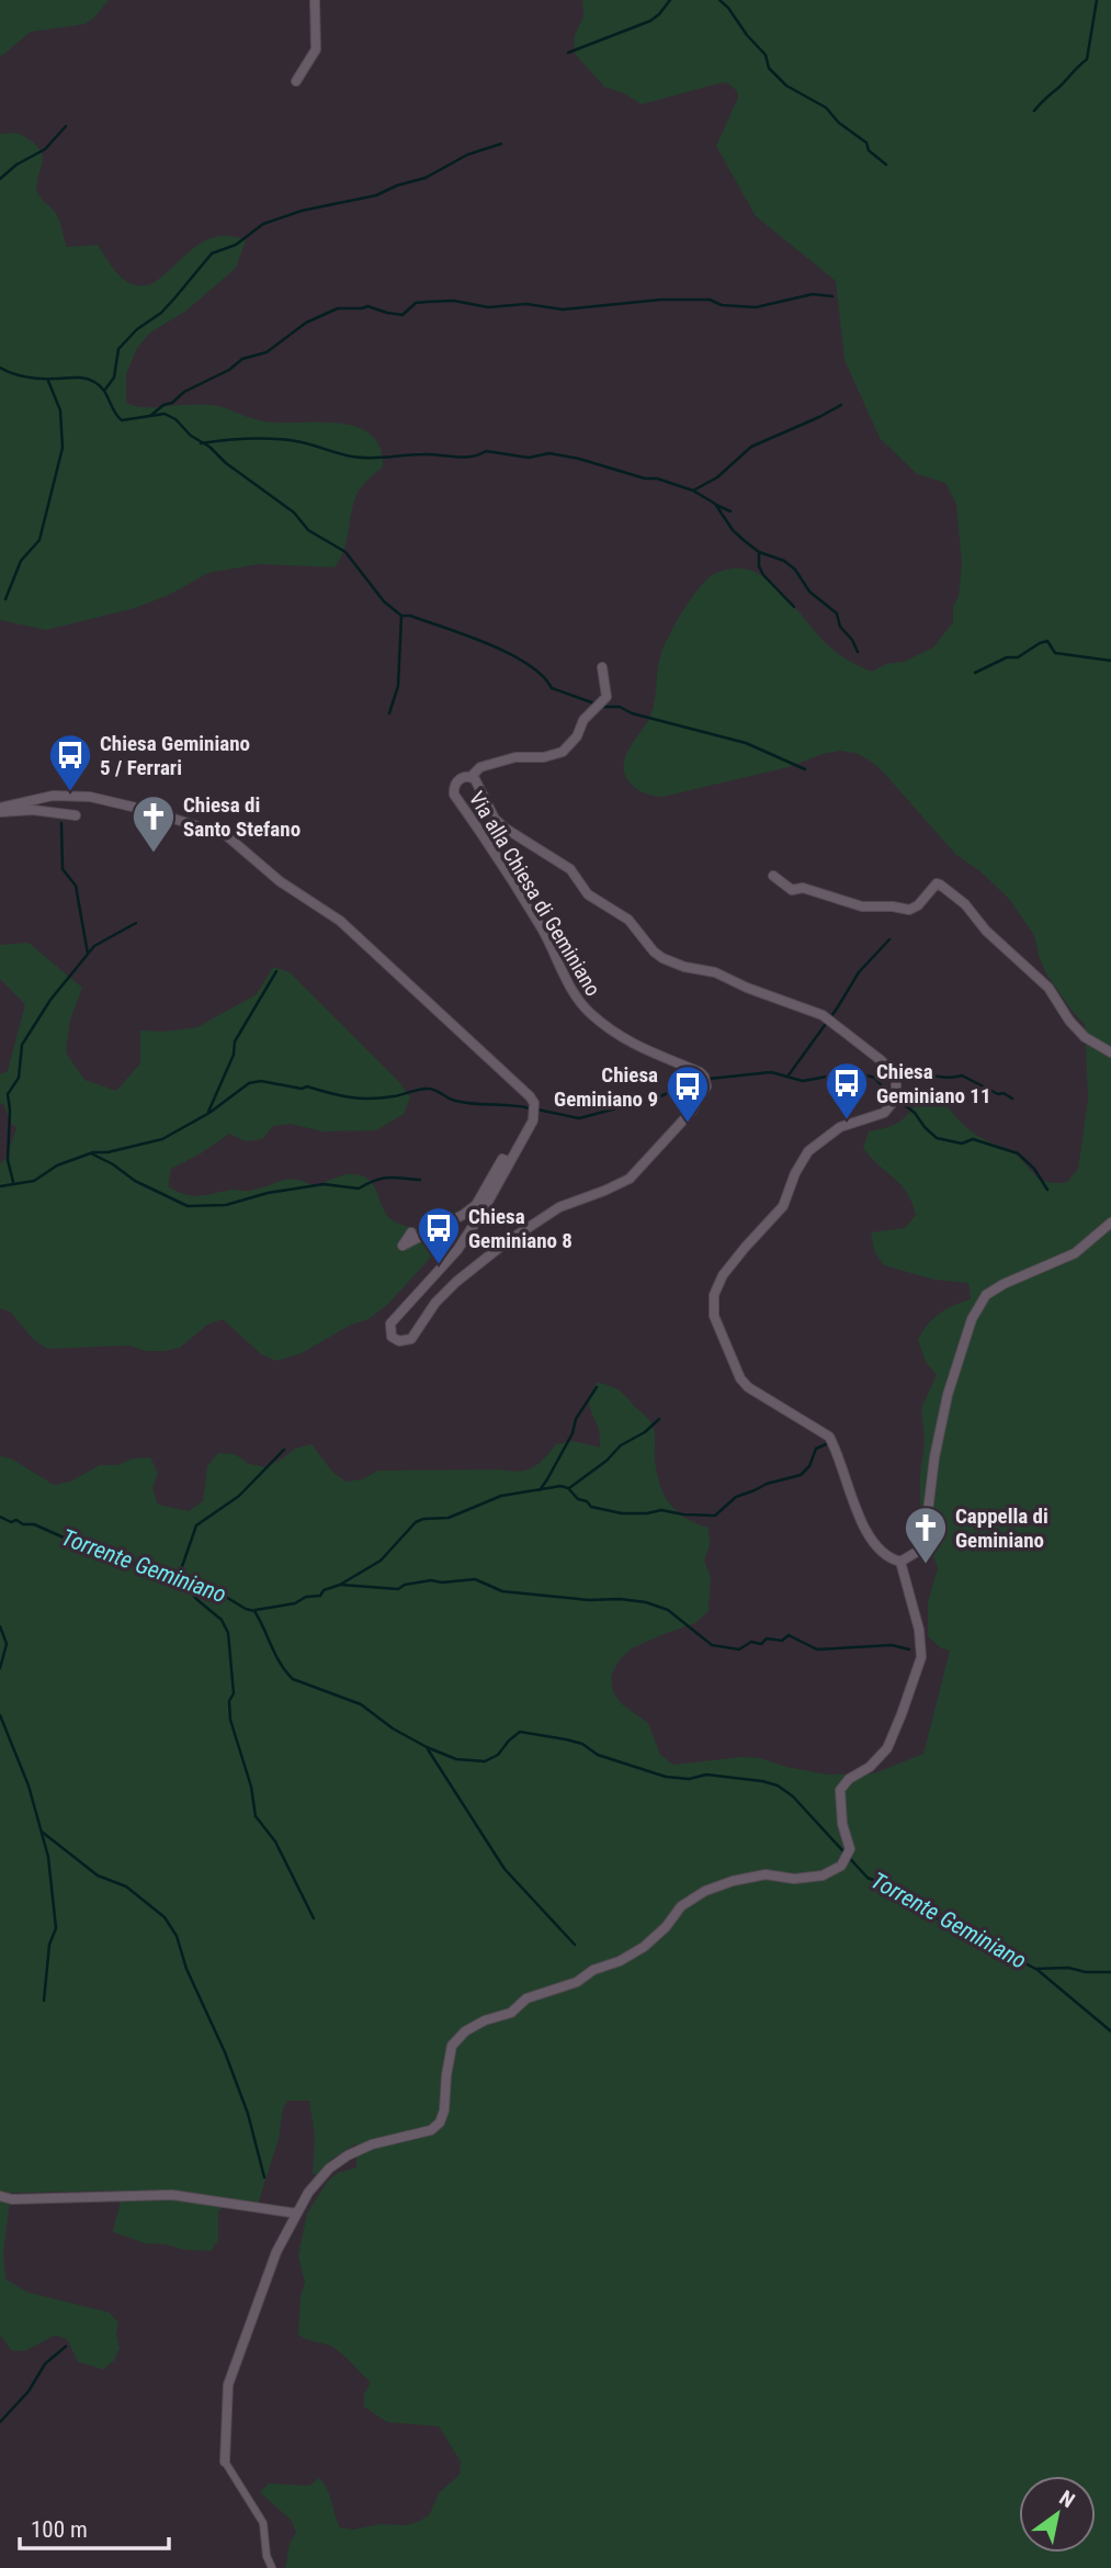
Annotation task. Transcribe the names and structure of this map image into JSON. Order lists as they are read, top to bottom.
{
  "streets": {
    "street": ["Via alla Chiesa di Geminiano"]
  },
  "water": ["Torrente Geminiano"],
  "places": {
    "bus stop": [
      "Chiesa Geminiano 5 / Ferrari",
      "Chiesa Geminiano 11",
      "Chiesa Geminiano 9",
      "Chiesa Geminiano 8"
    ],
    "church": ["Chiesa di Santo Stefano", "Cappella di Geminiano"]
  },
  "scale_bar": "100 m",
  "north": "top right"
}
